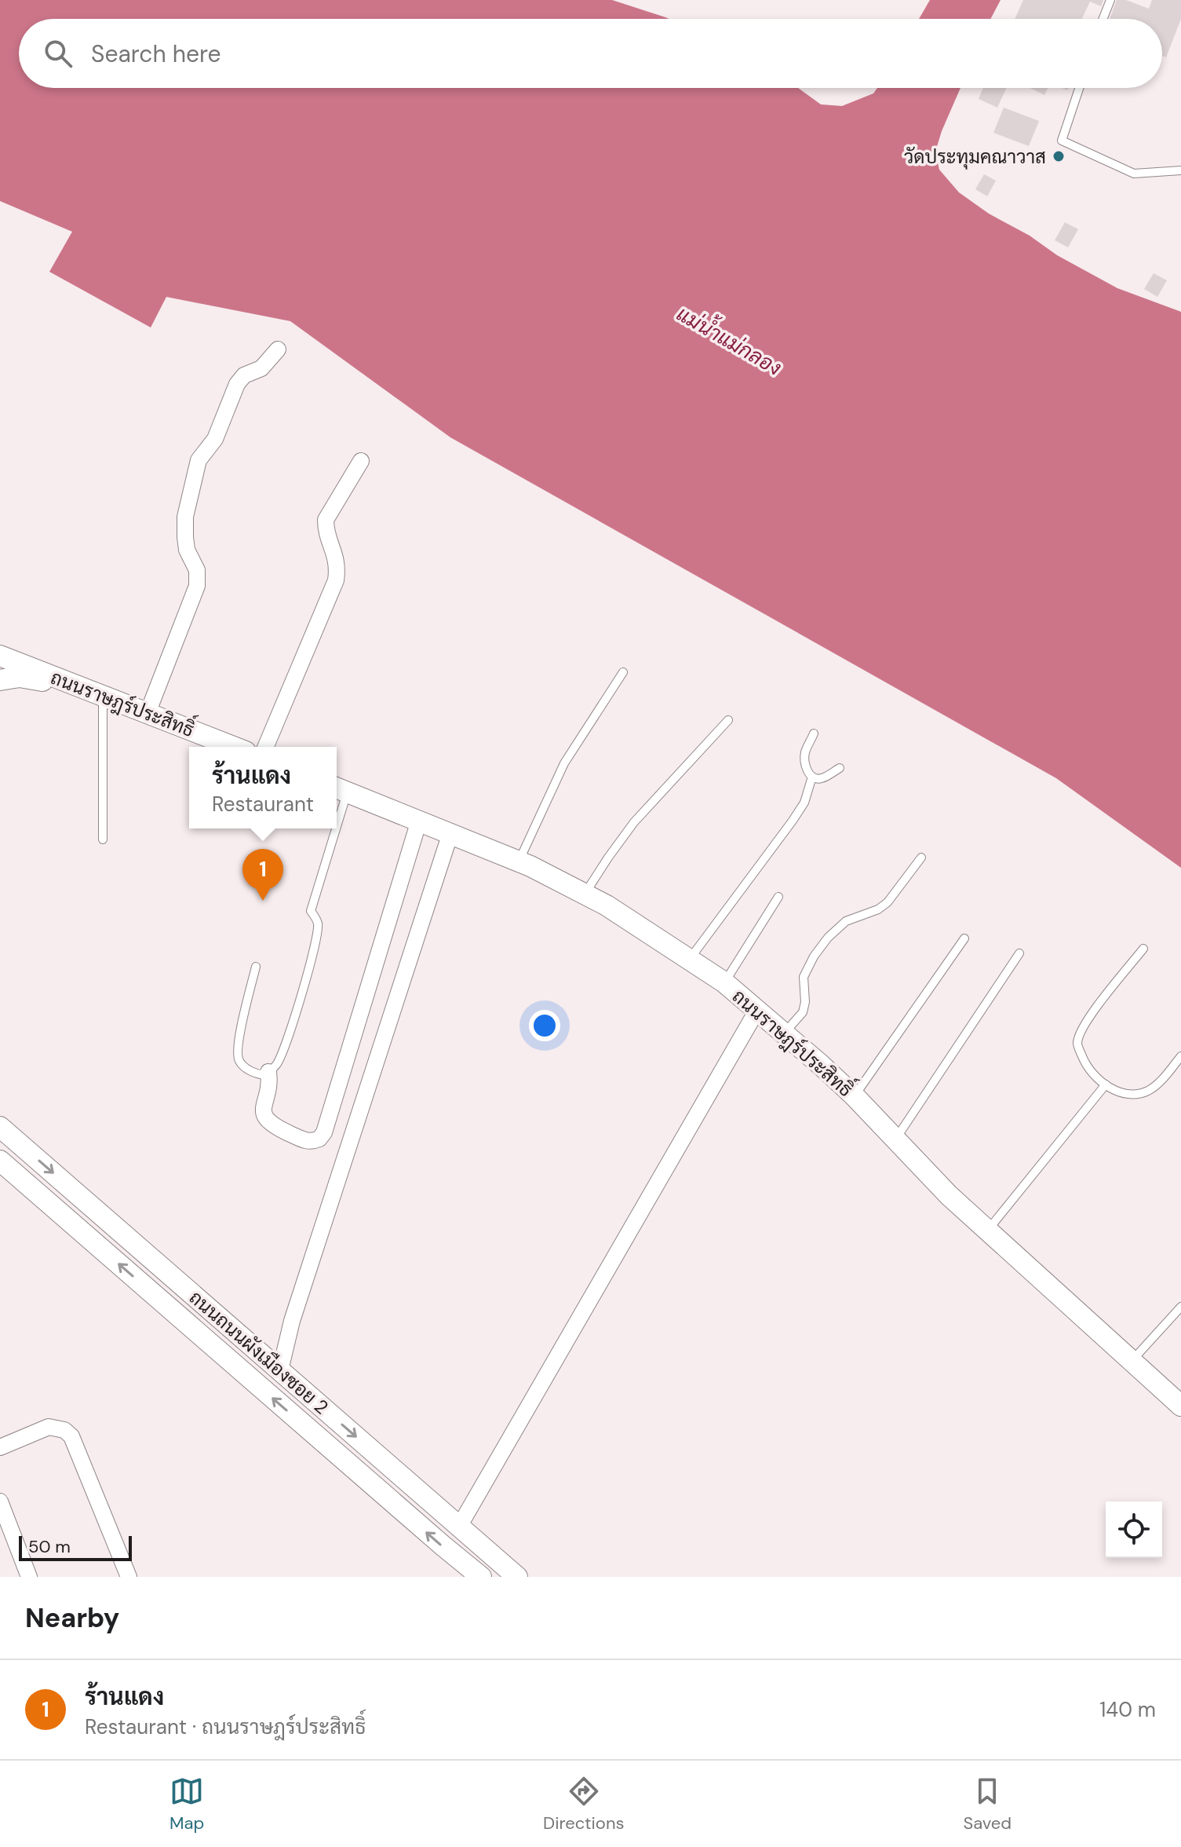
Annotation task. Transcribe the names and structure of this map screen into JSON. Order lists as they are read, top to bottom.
{
  "streets": {
    "street": ["ถนนราษฎร์ประสิทธิ์", "ถนนถนนผังเมืองซอย 2"]
  },
  "water": ["แม่น้ำแม่กลอง"],
  "places": ["วัดประทุมคณาวาส"],
  "scale_bar": "50 m",
  "page": {
    "search": "Search here",
    "popup": ["ร้านแดง", "Restaurant"],
    "pins": "1",
    "scale": "50 m",
    "heading": "Nearby",
    "list": [
      {
        "mark": "1",
        "name": "ร้านแดง",
        "note": "Restaurant · ถนนราษฎร์ประสิทธิ์",
        "value": "140 m"
      }
    ],
    "nav": ["Map", "Directions", "Saved"]
  }
}
